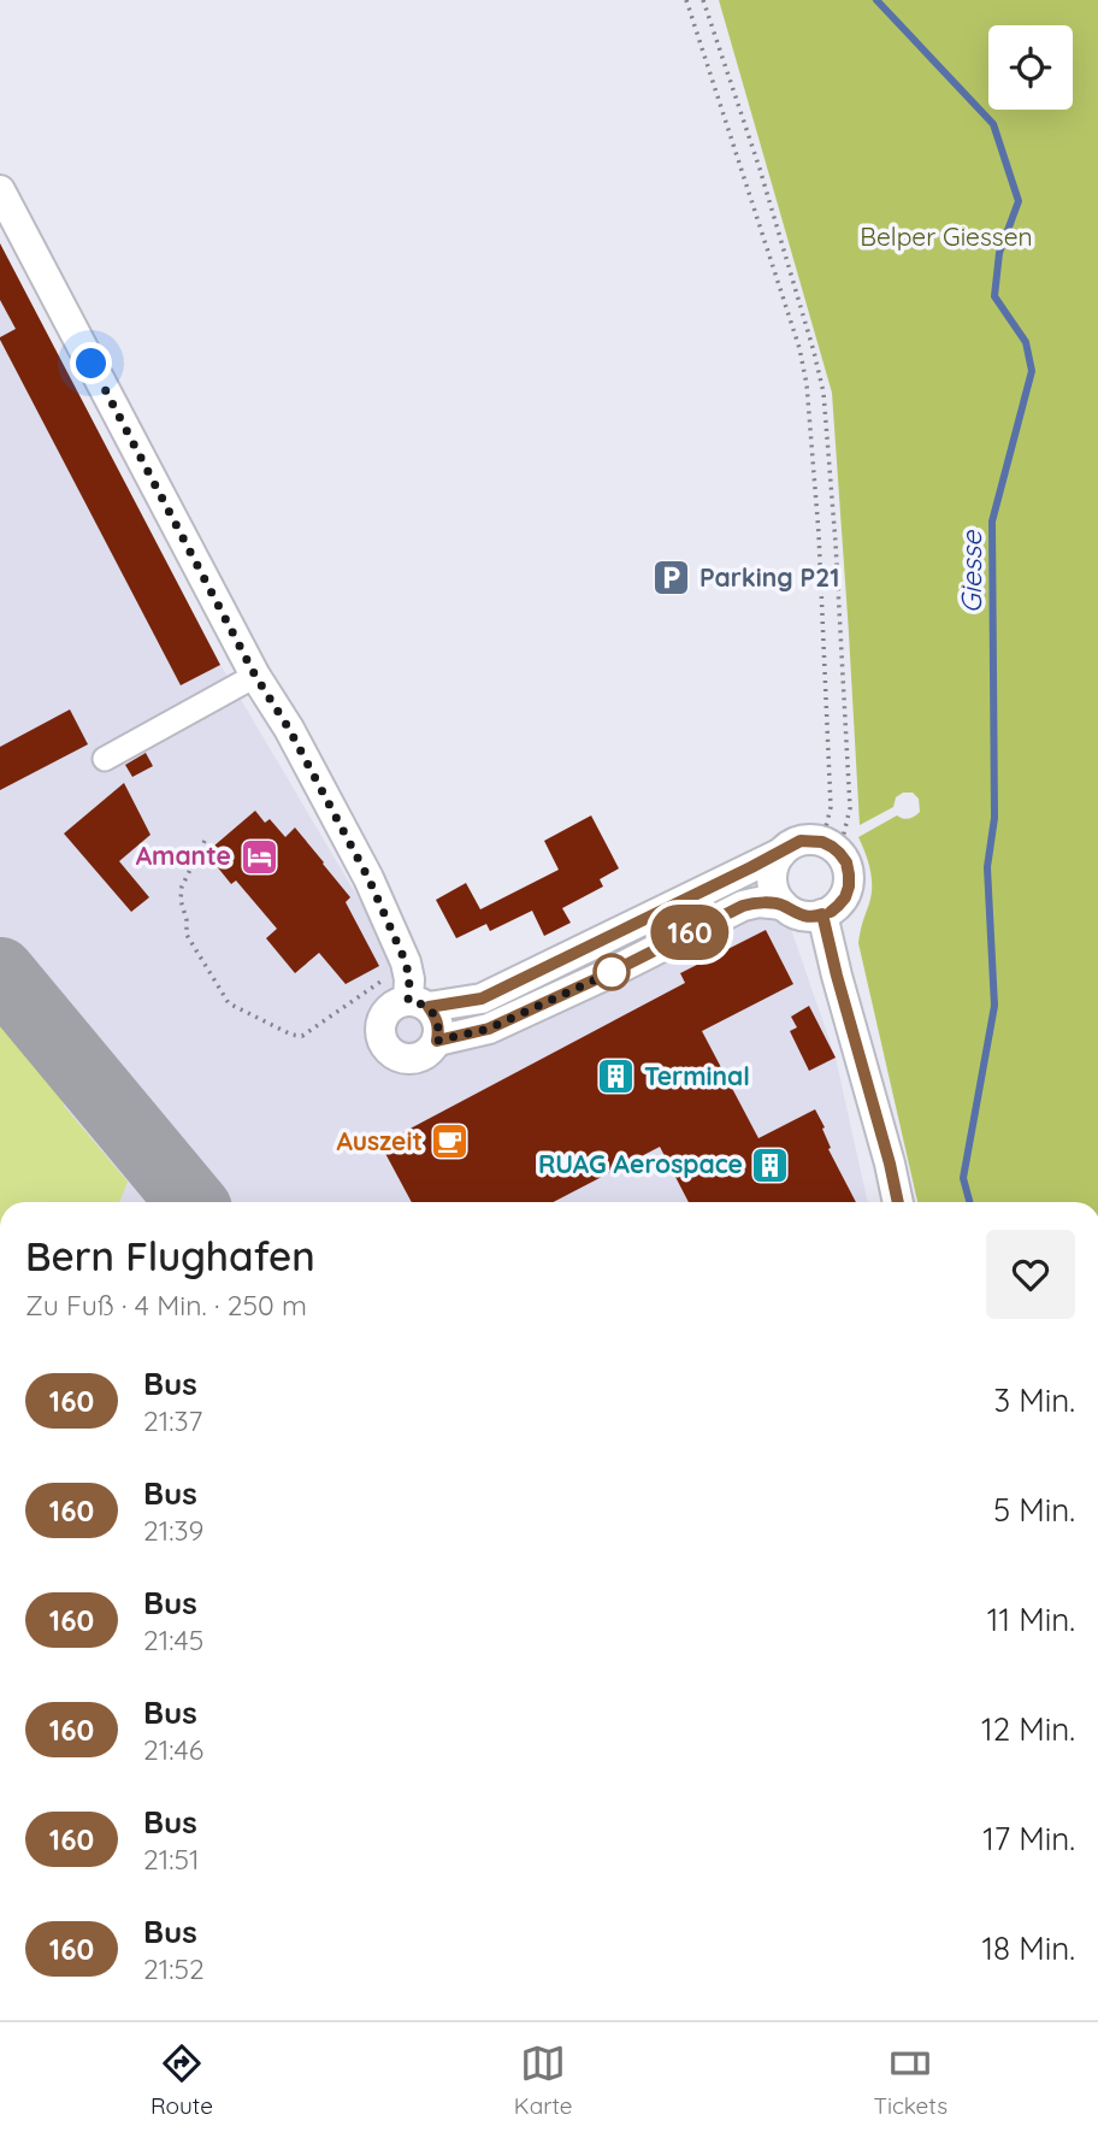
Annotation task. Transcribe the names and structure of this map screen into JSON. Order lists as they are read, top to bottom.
{
  "water": ["Giesse"],
  "parks": ["Belper Giessen"],
  "places": {
    "parking": ["Parking P21"],
    "hotel": ["Amante"],
    "building": ["Terminal", "RUAG Aerospace"],
    "cafe": ["Auszeit"]
  },
  "lines": ["bus line 160"],
  "page": {
    "on_map": "160",
    "heading": ["Bern Flughafen", "Zu Fuß · 4 Min. · 250 m"],
    "list": [
      {
        "mark": "160",
        "name": "Bus",
        "note": "21:37",
        "value": "3 Min."
      },
      {
        "mark": "160",
        "name": "Bus",
        "note": "21:39",
        "value": "5 Min."
      },
      {
        "mark": "160",
        "name": "Bus",
        "note": "21:45",
        "value": "11 Min."
      },
      {
        "mark": "160",
        "name": "Bus",
        "note": "21:46",
        "value": "12 Min."
      },
      {
        "mark": "160",
        "name": "Bus",
        "note": "21:51",
        "value": "17 Min."
      },
      {
        "mark": "160",
        "name": "Bus",
        "note": "21:52",
        "value": "18 Min."
      }
    ],
    "tabs": ["Route", "Karte", "Tickets"]
  }
}
